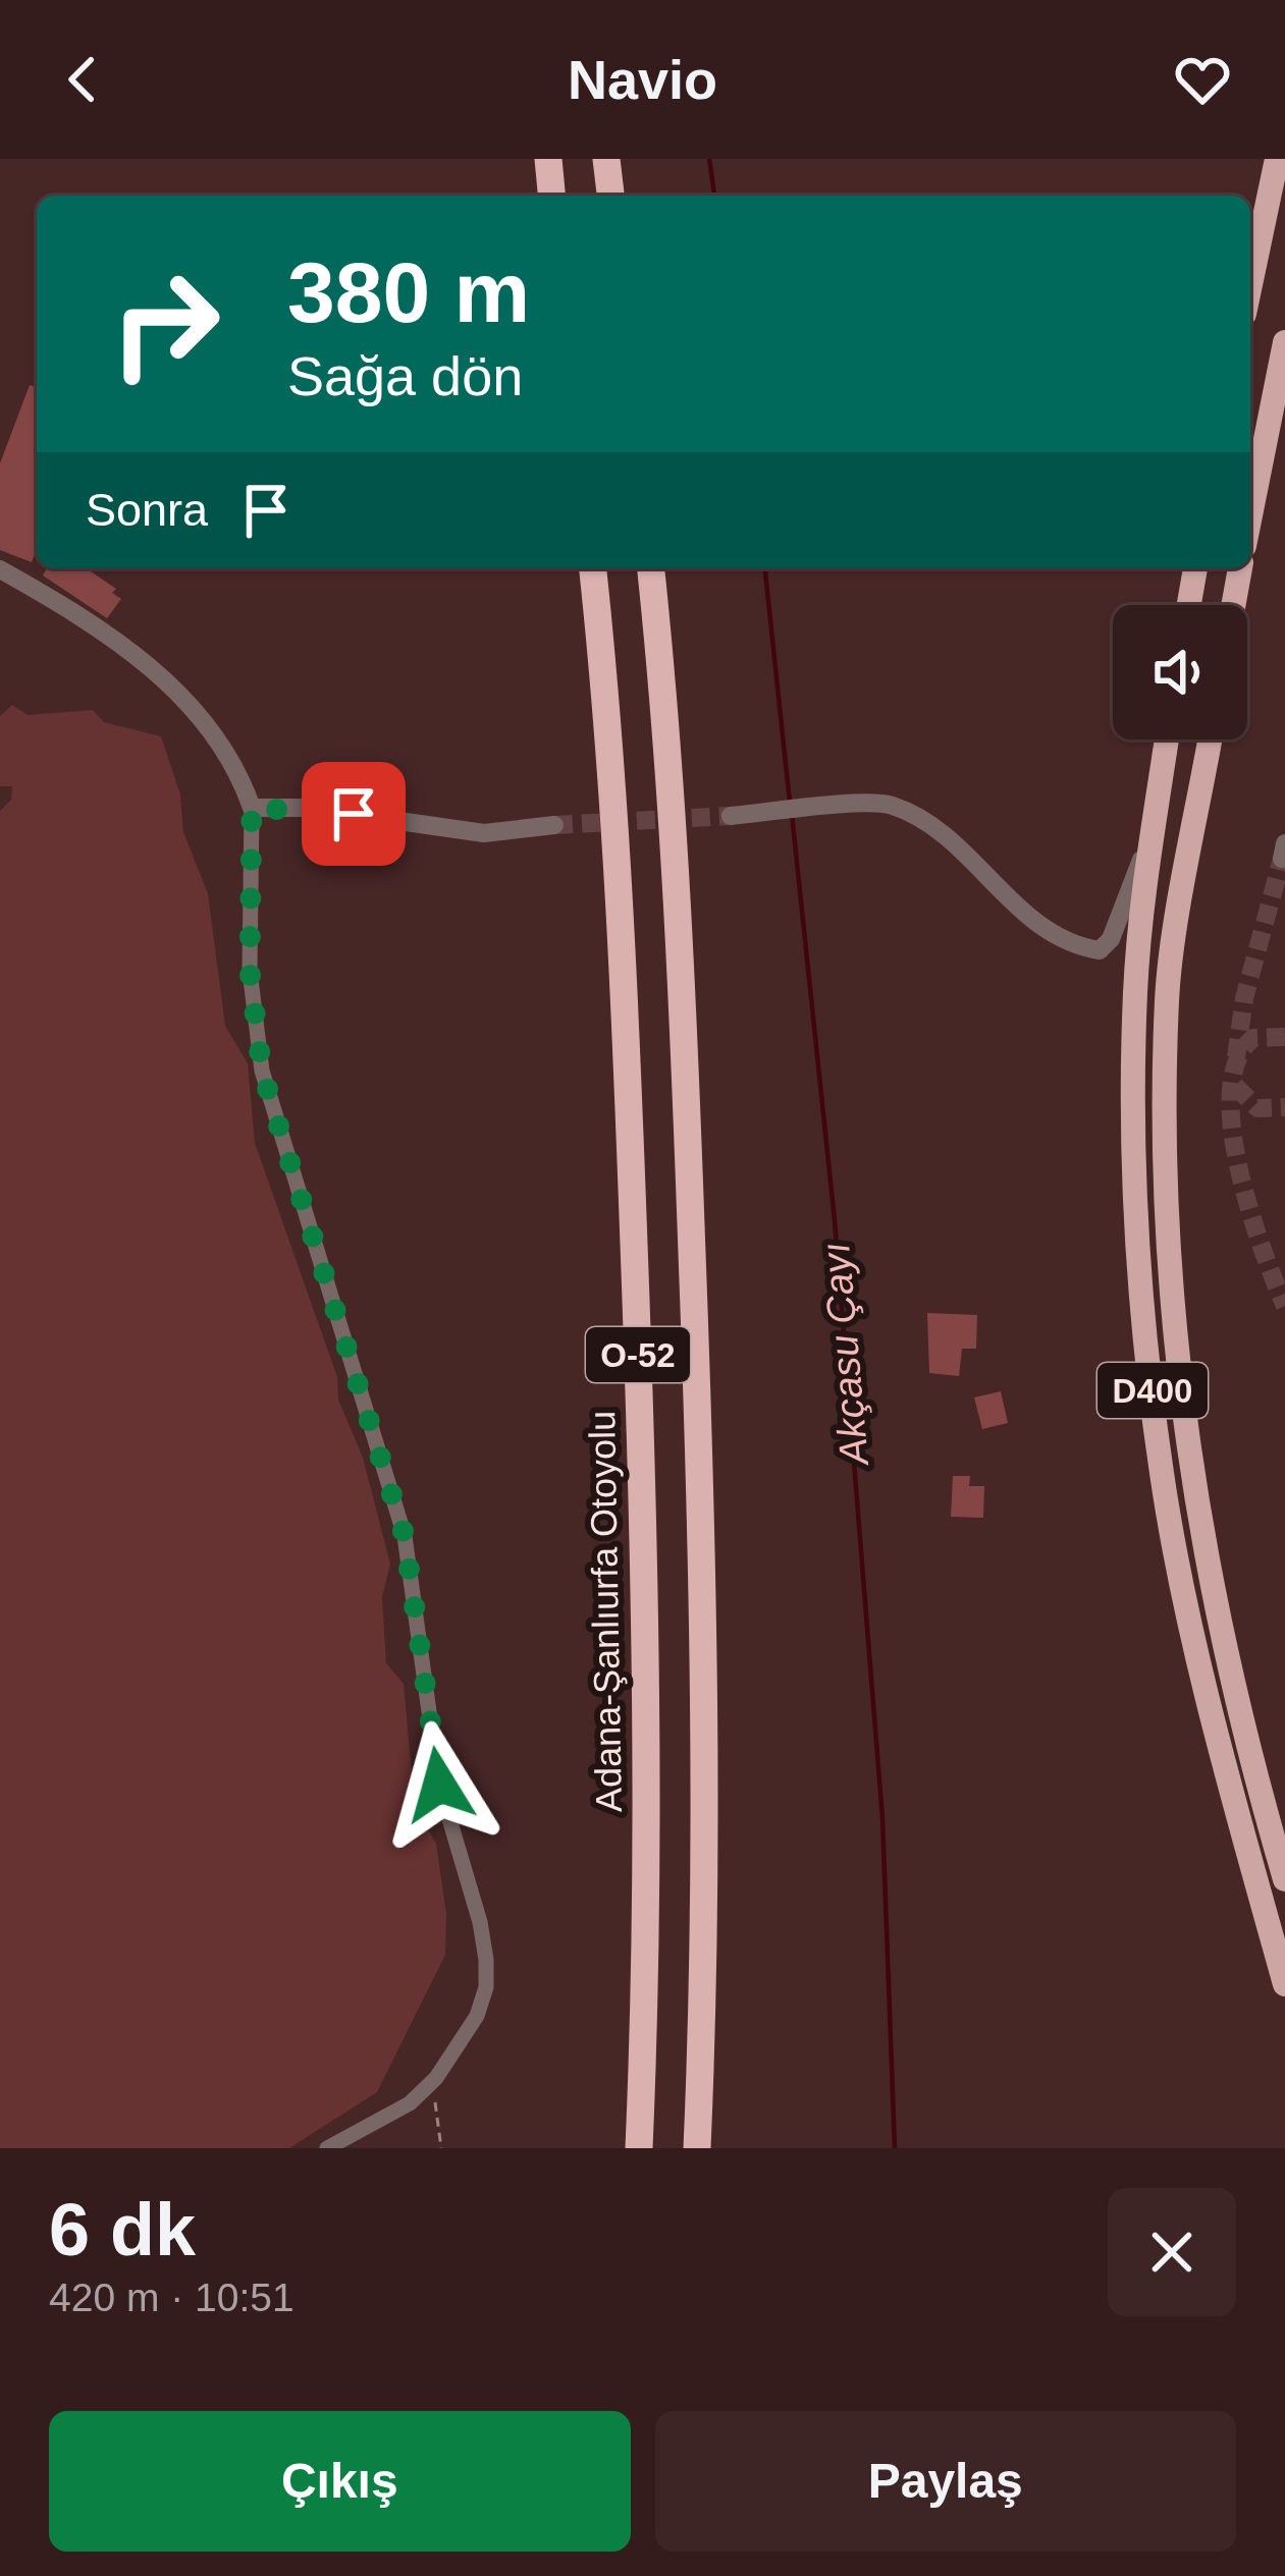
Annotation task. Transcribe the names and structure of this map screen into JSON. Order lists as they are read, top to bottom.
{
  "streets": {
    "highway": ["O-52", "D400", "Adana-Şanlıurfa Otoyolu"]
  },
  "water": ["Akçasu Çayı"],
  "page": {
    "header": "Navio",
    "turn": ["380 m", "Sağa dön"],
    "then": "Sonra",
    "heading": ["6 dk", "420 m · 10:51"],
    "buttons": ["Çıkış", "Paylaş"]
  }
}
